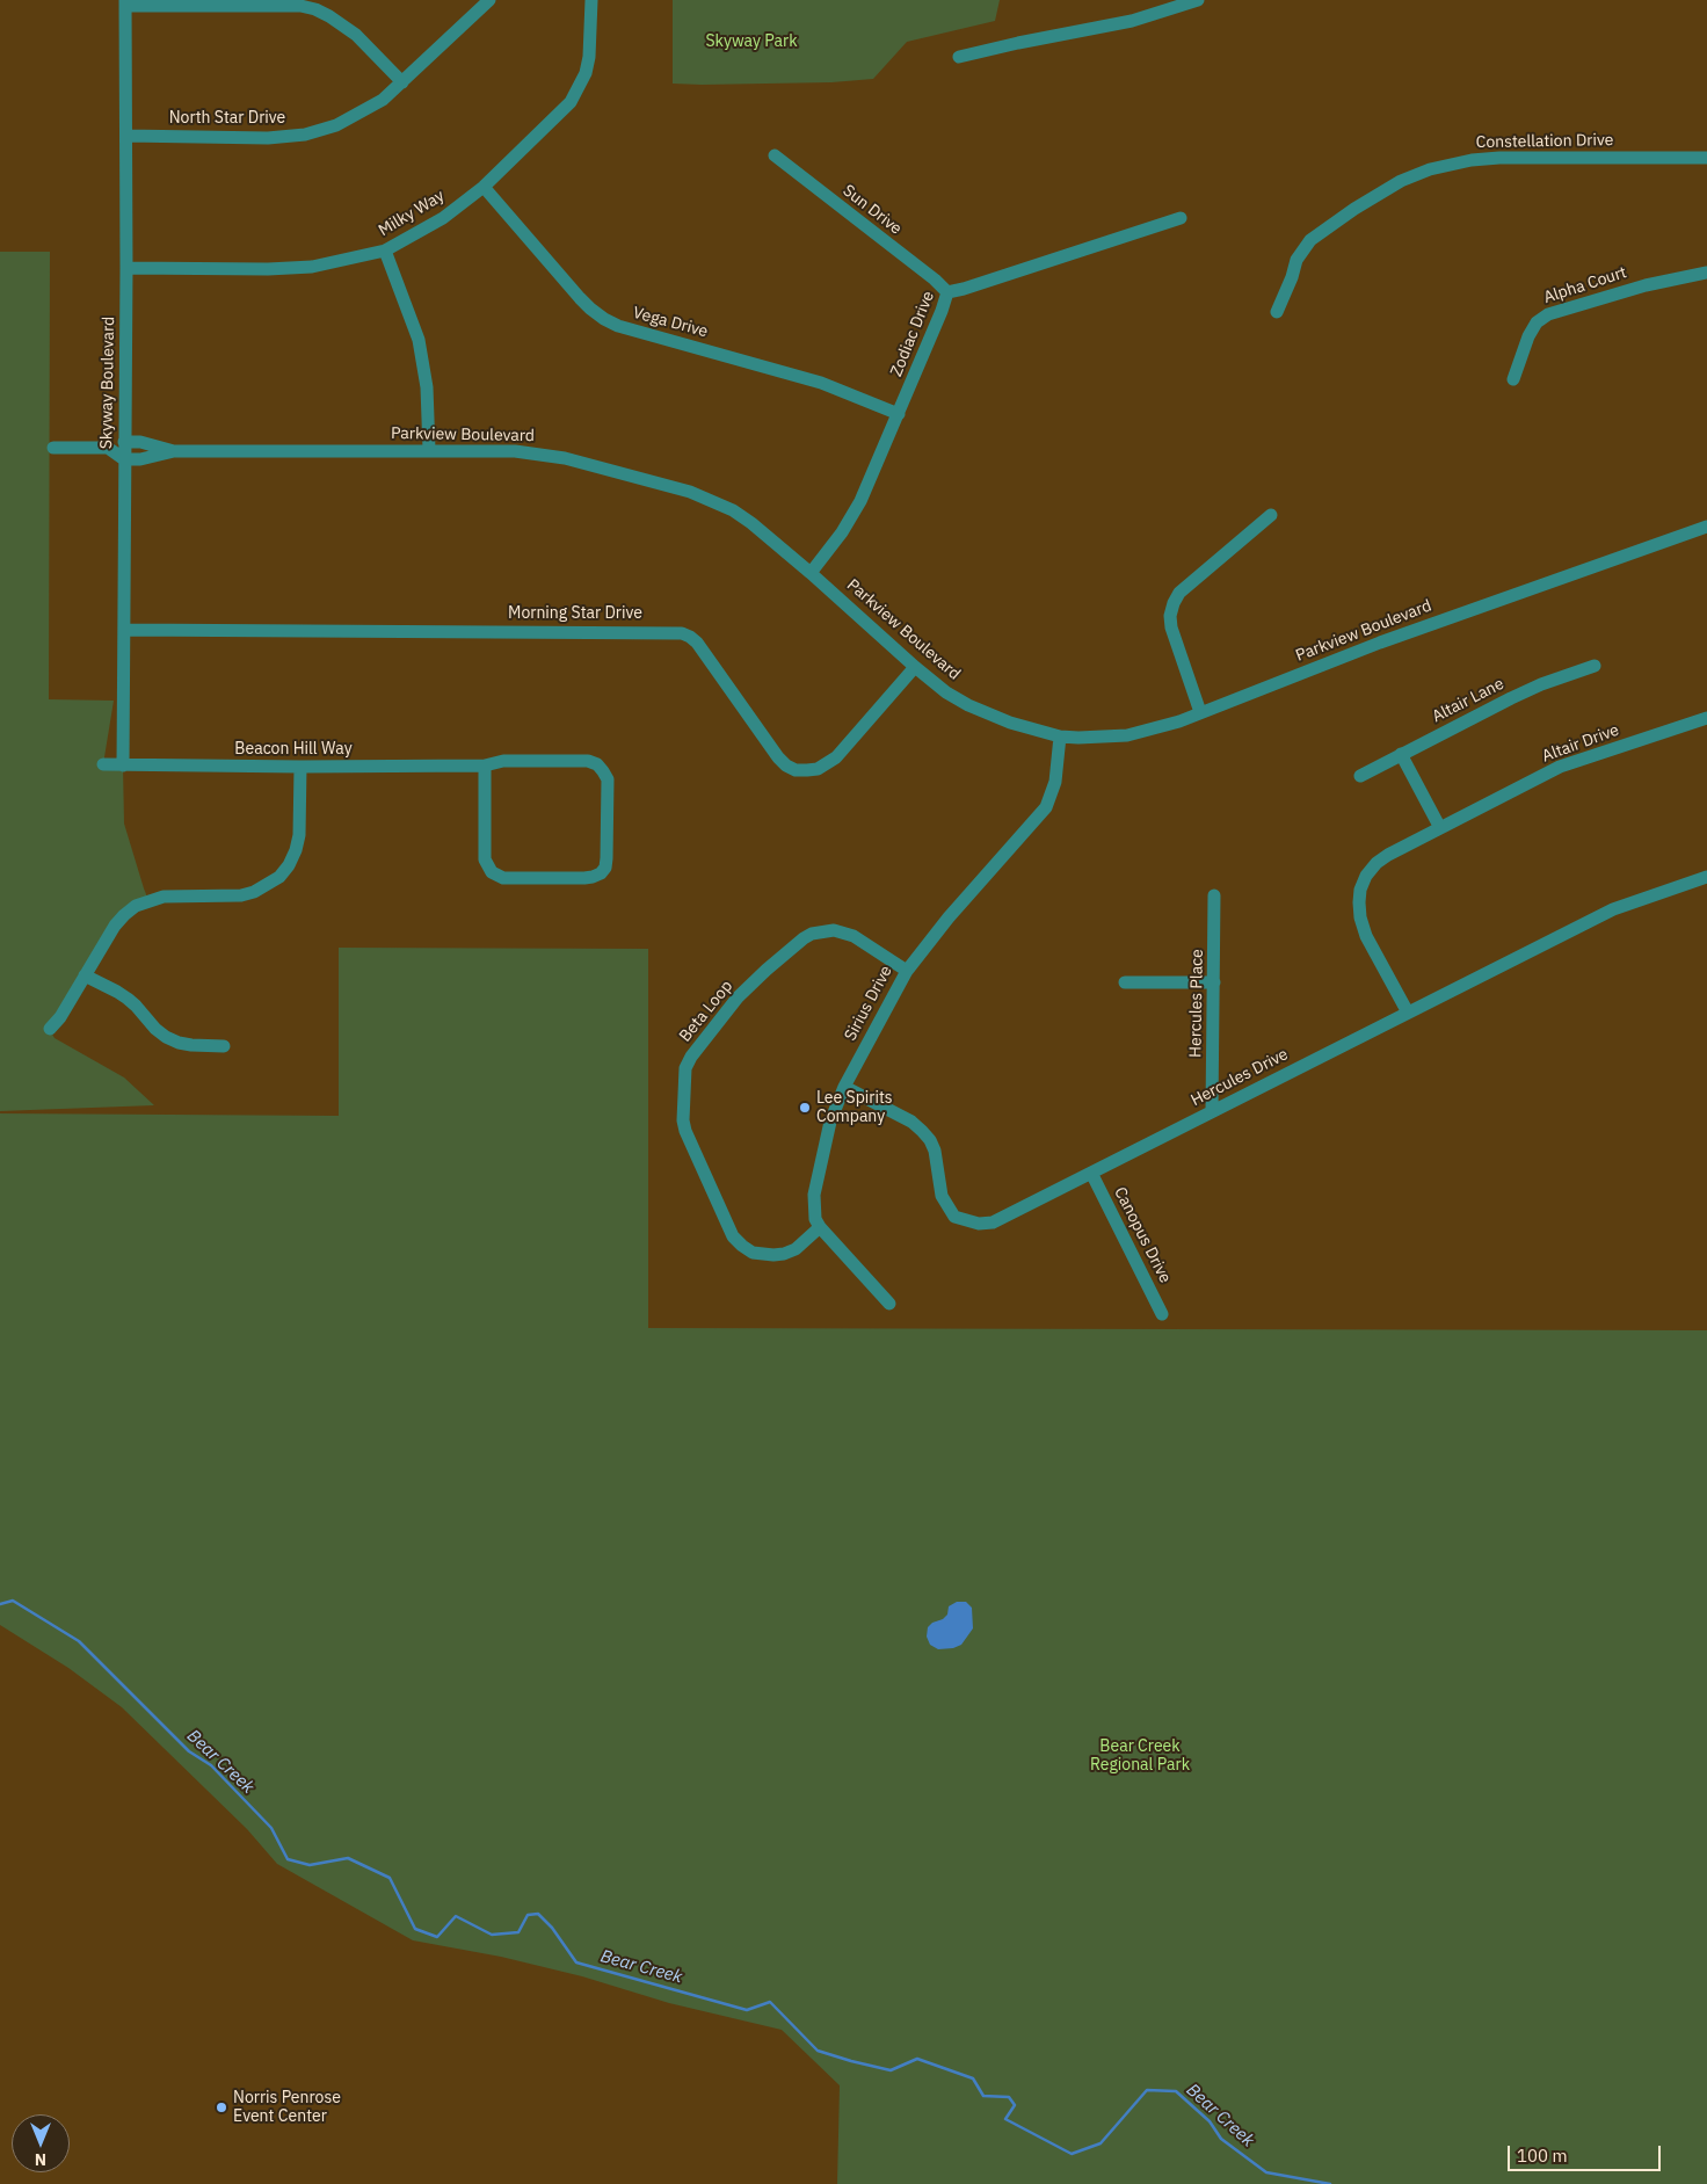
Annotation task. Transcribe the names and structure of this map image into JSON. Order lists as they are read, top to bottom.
{
  "streets": {
    "street": [
      "North Star Drive",
      "Constellation Drive",
      "Sun Drive",
      "Milky Way",
      "Alpha Court",
      "Vega Drive",
      "Zodiac Drive",
      "Skyway Boulevard",
      "Parkview Boulevard",
      "Morning Star Drive",
      "Altair Lane",
      "Altair Drive",
      "Beacon Hill Way",
      "Sirius Drive",
      "Hercules Place",
      "Beta Loop",
      "Hercules Drive",
      "Canopus Drive"
    ]
  },
  "crossings": [
    ["North Star Drive", "Skyway Boulevard"],
    ["Sun Drive", "Zodiac Drive"],
    ["Milky Way", "Vega Drive"],
    ["Milky Way", "Skyway Boulevard"],
    ["Vega Drive", "Zodiac Drive"],
    ["Zodiac Drive", "Parkview Boulevard"],
    ["Skyway Boulevard", "Parkview Boulevard"],
    ["Skyway Boulevard", "Morning Star Drive"],
    ["Skyway Boulevard", "Beacon Hill Way"],
    ["Parkview Boulevard", "Morning Star Drive"],
    ["Parkview Boulevard", "Sirius Drive"],
    ["Altair Drive", "Hercules Drive"],
    ["Sirius Drive", "Beta Loop"],
    ["Sirius Drive", "Hercules Drive"],
    ["Hercules Place", "Hercules Drive"],
    ["Hercules Drive", "Canopus Drive"]
  ],
  "water": ["Bear Creek"],
  "parks": ["Skyway Park", "Bear Creek Regional Park"],
  "places": ["Lee Spirits Company", "Norris Penrose Event Center"],
  "scale_bar": "100 m",
  "north": "bottom"
}
